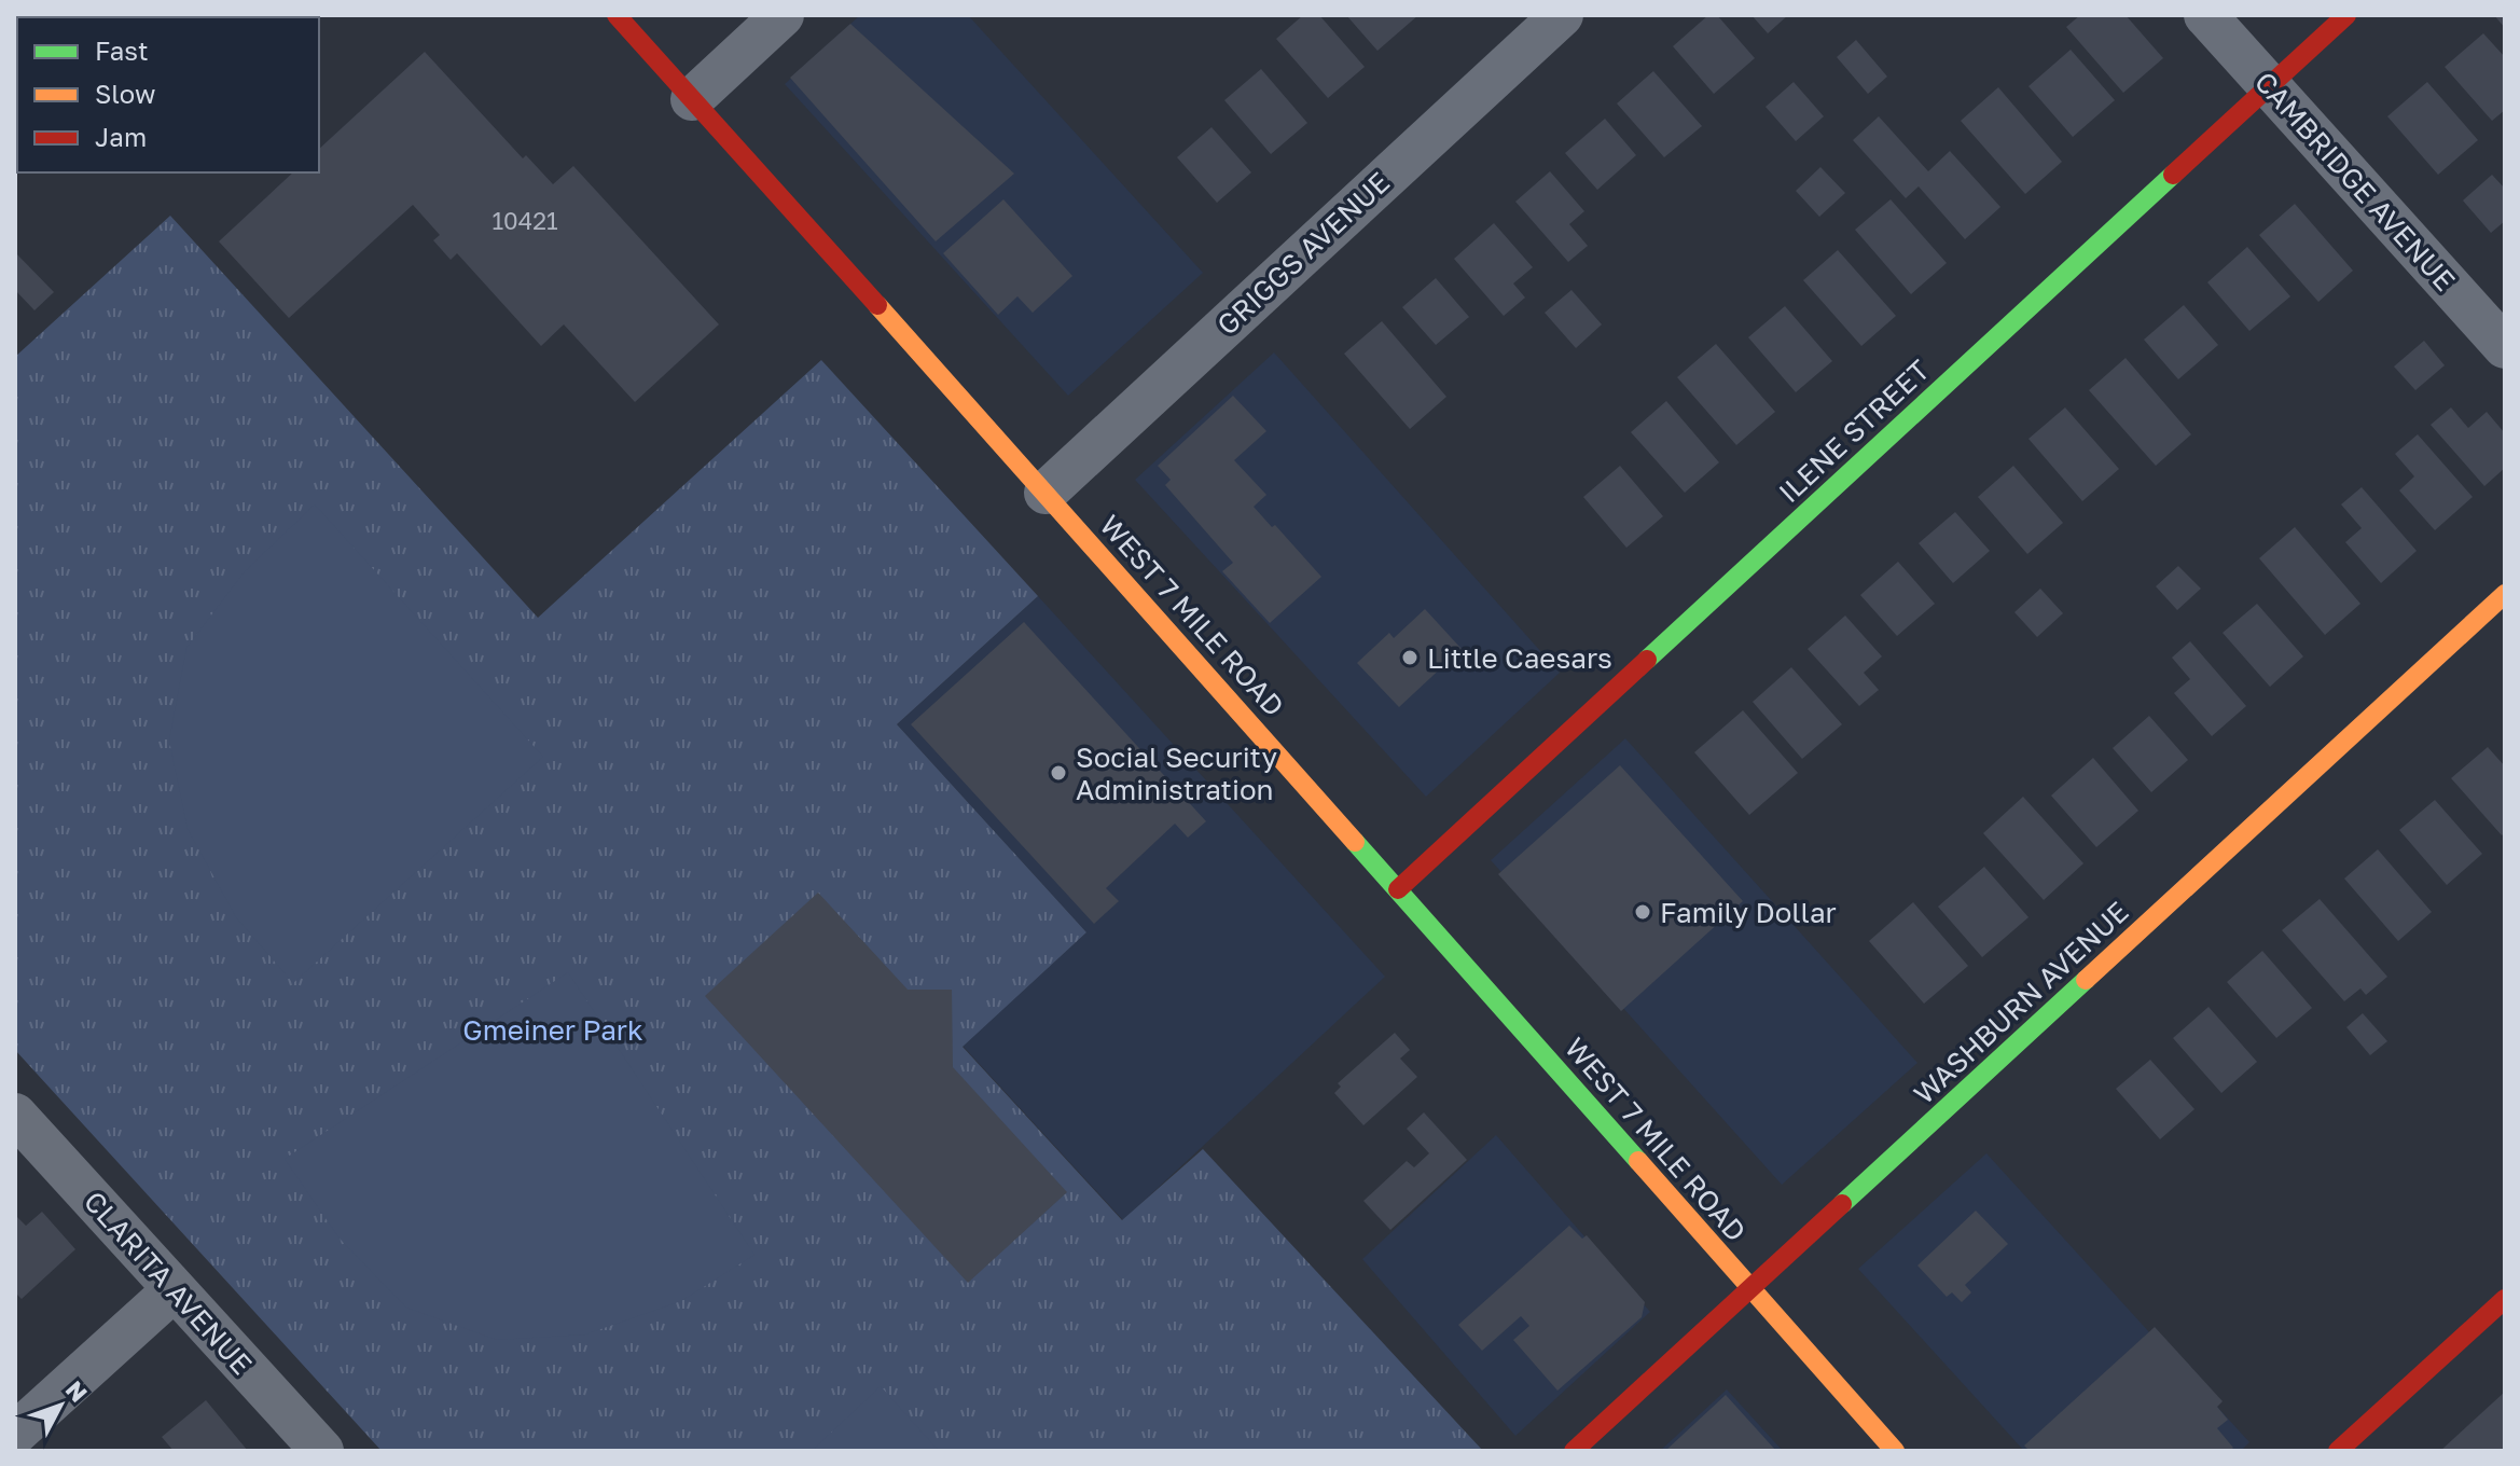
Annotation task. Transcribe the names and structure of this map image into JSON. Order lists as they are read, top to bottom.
{
  "streets": {
    "street": [
      "CAMBRIDGE AVENUE",
      "GRIGGS AVENUE",
      "ILENE STREET",
      "WEST 7 MILE ROAD",
      "WASHBURN AVENUE",
      "CLARITA AVENUE"
    ]
  },
  "crossings": [
    ["CAMBRIDGE AVENUE", "ILENE STREET"],
    ["GRIGGS AVENUE", "WEST 7 MILE ROAD"],
    ["ILENE STREET", "WEST 7 MILE ROAD"],
    ["WEST 7 MILE ROAD", "WASHBURN AVENUE"]
  ],
  "parks": ["Gmeiner Park"],
  "places": ["Little Caesars", "Social Security Administration", "Family Dollar"],
  "house_numbers": ["10421"],
  "legend": ["Fast", "Slow", "Jam"],
  "north": "top right"
}
